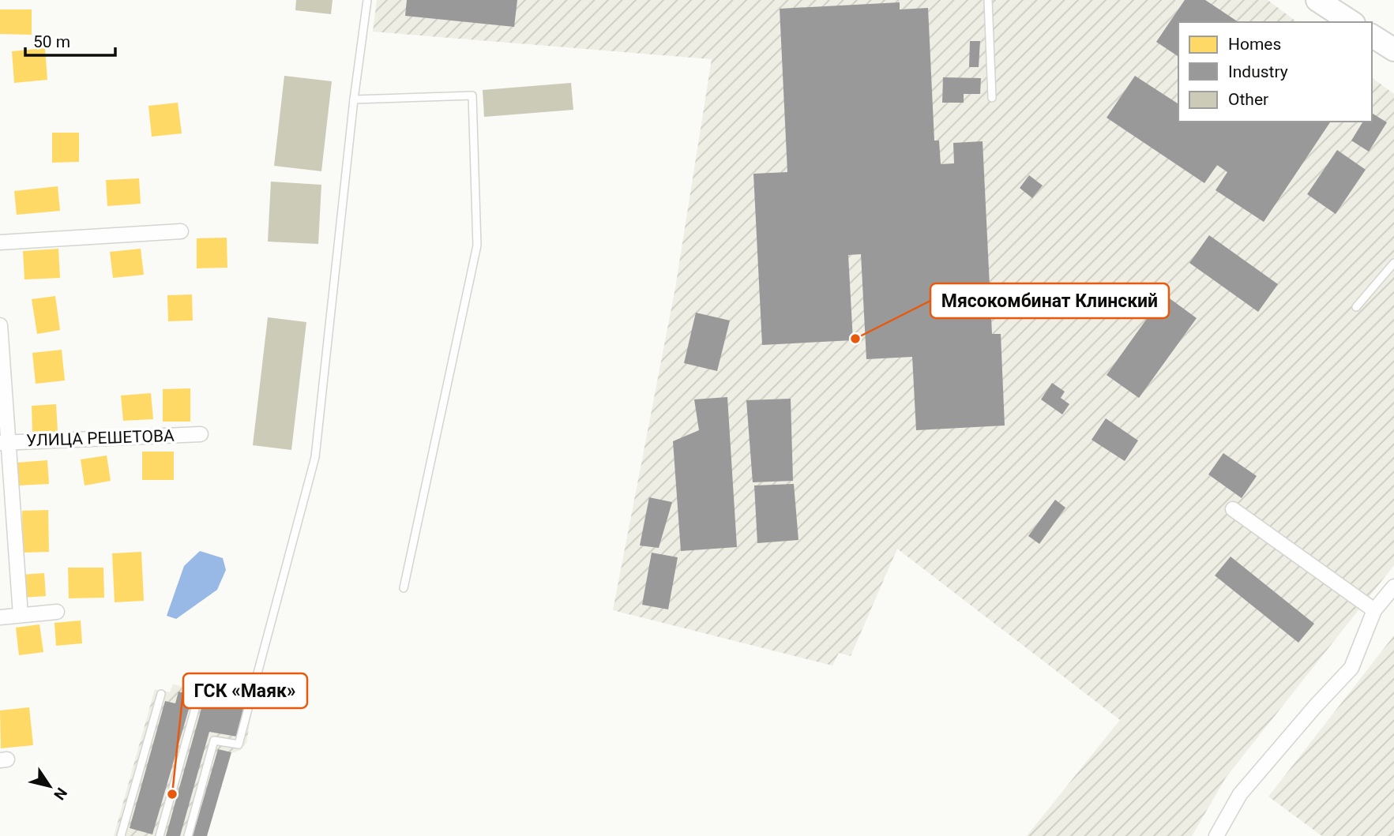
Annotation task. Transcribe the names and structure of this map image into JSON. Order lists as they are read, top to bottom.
{
  "streets": {
    "street": ["УЛИЦА РЕШЕТОВА"]
  },
  "places": ["Мясокомбинат Клинский", "ГСК «Маяк»"],
  "legend": ["Homes", "Industry", "Other"],
  "scale_bar": "50 m",
  "north": "bottom right"
}
